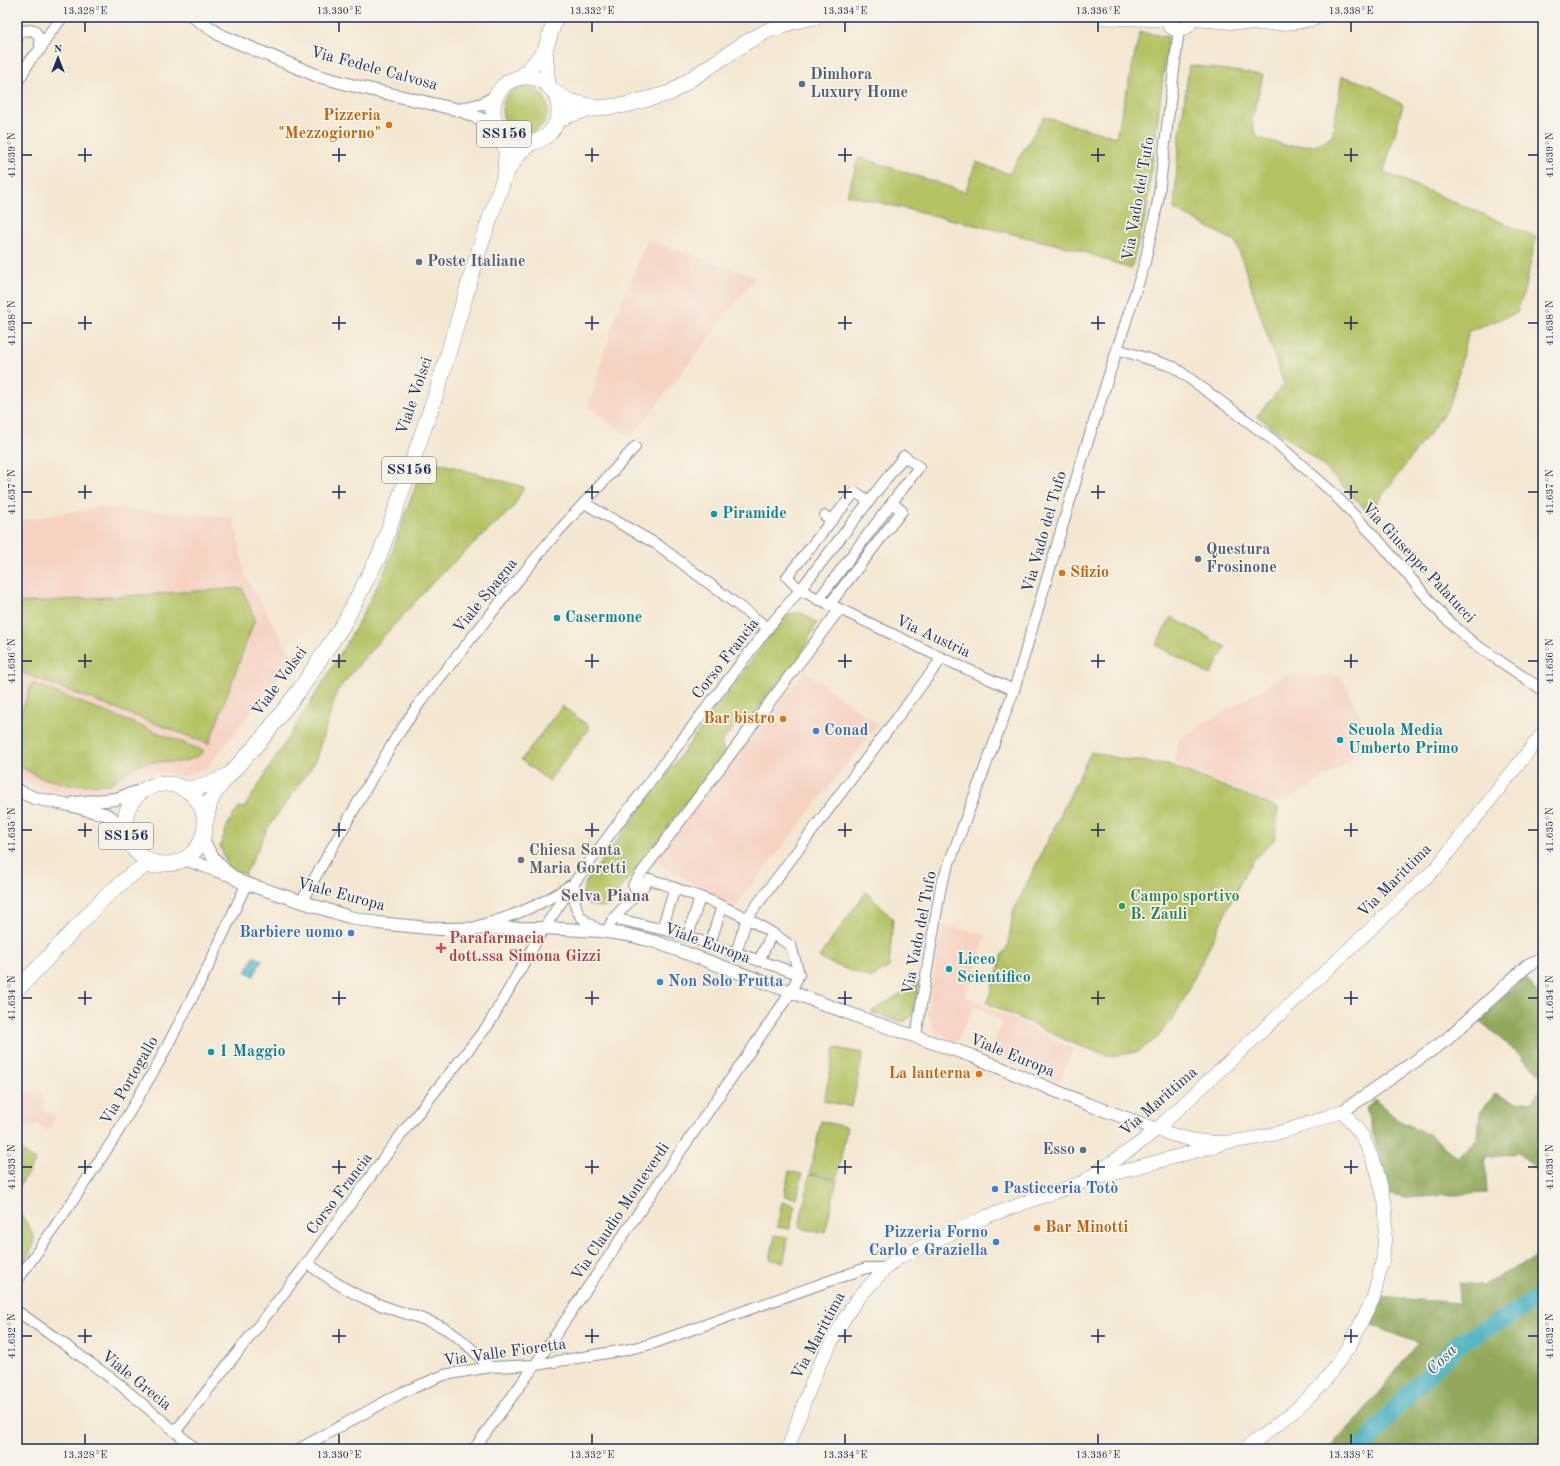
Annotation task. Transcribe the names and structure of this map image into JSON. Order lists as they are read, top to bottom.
{
  "streets": {
    "main road": ["SS156", "Viale Volsci", "Via Marittima"],
    "street": [
      "Via Fedele Calvosa",
      "Via Vado del Tufo",
      "Via Giuseppe Palatucci",
      "Viale Spagna",
      "Via Austria",
      "Corso Francia",
      "Viale Europa",
      "Via Portogallo",
      "Via Claudio Monteverdi",
      "Via Valle Fioretta",
      "Viale Grecia"
    ]
  },
  "crossings": [
    ["Via Fedele Calvosa", "SS156"],
    ["Via Fedele Calvosa", "Viale Volsci"],
    ["SS156", "Viale Volsci"],
    ["Via Vado del Tufo", "Via Giuseppe Palatucci"],
    ["Via Vado del Tufo", "Via Austria"],
    ["Via Vado del Tufo", "Viale Europa"],
    ["Viale Spagna", "Viale Europa"],
    ["Via Austria", "Corso Francia"],
    ["Corso Francia", "Viale Europa"],
    ["Corso Francia", "Viale Grecia"],
    ["Via Marittima", "Viale Europa"],
    ["Via Marittima", "Via Valle Fioretta"],
    ["Viale Europa", "Via Portogallo"],
    ["Viale Europa", "Via Claudio Monteverdi"],
    ["Via Claudio Monteverdi", "Via Valle Fioretta"]
  ],
  "districts": ["Selva Piana"],
  "water": ["Cosa"],
  "places": {
    "other": [
      "Dimhora Luxury Home",
      "Pizzeria \"Mezzogiorno\"",
      "Poste Italiane",
      "Piramide",
      "Questura Frosinone",
      "Sfizio",
      "Casermone",
      "Bar bistro",
      "Conad",
      "Scuola Media Umberto Primo",
      "Chiesa Santa Maria Goretti",
      "Campo sportivo B. Zauli",
      "Barbiere uomo",
      "Liceo Scientifico",
      "Non Solo Frutta",
      "1 Maggio",
      "La lanterna",
      "Esso",
      "Pasticceria Totò",
      "Bar Minotti",
      "Pizzeria Forno Carlo e Graziella"
    ],
    "health": ["Parafarmacia dott.ssa Simona Gizzi"]
  },
  "north": "top",
  "coordinates": [
    "13.328°E",
    "13.330°E",
    "13.332°E",
    "13.334°E",
    "13.336°E",
    "13.338°E",
    "41.639°N",
    "41.638°N",
    "41.637°N",
    "41.636°N",
    "41.635°N",
    "41.634°N",
    "41.633°N",
    "41.632°N"
  ]
}
